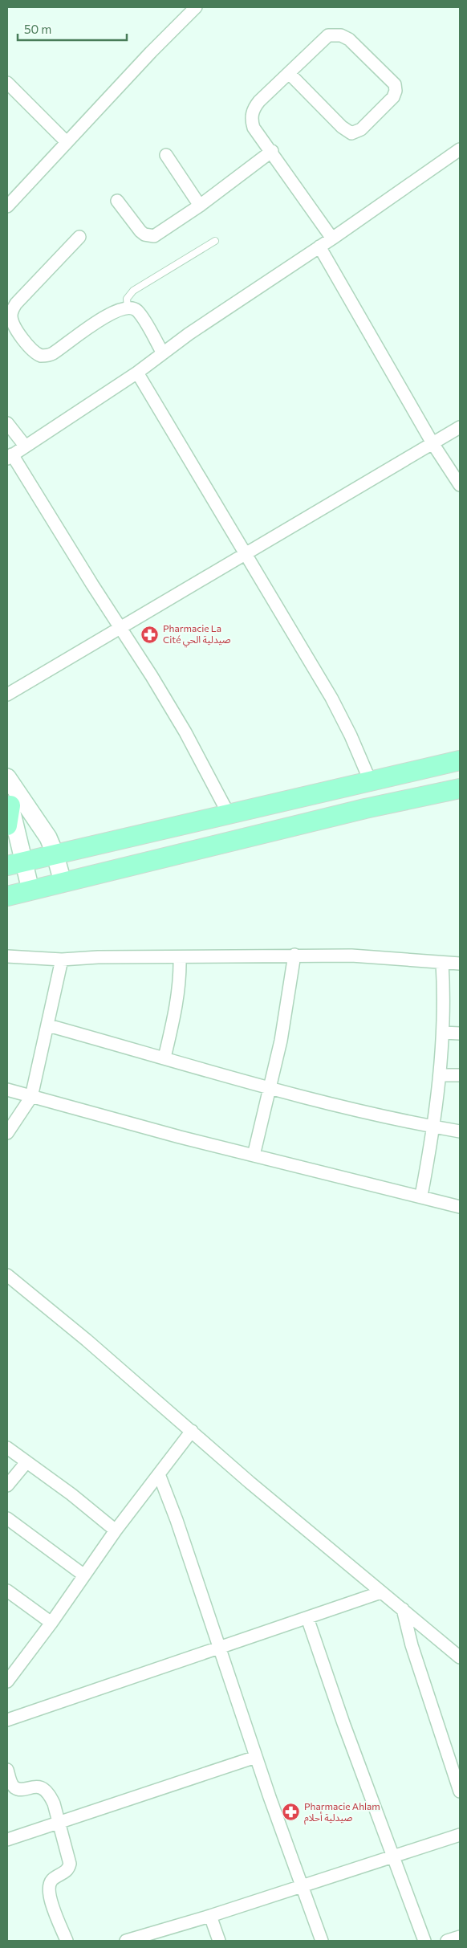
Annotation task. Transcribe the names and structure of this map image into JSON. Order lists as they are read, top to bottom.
{
  "places": {
    "pharmacy": ["Pharmacie La Cité صيدلية الحي", "Pharmacie Ahlam صيدلية أحلام"]
  },
  "scale_bar": "50 m"
}
